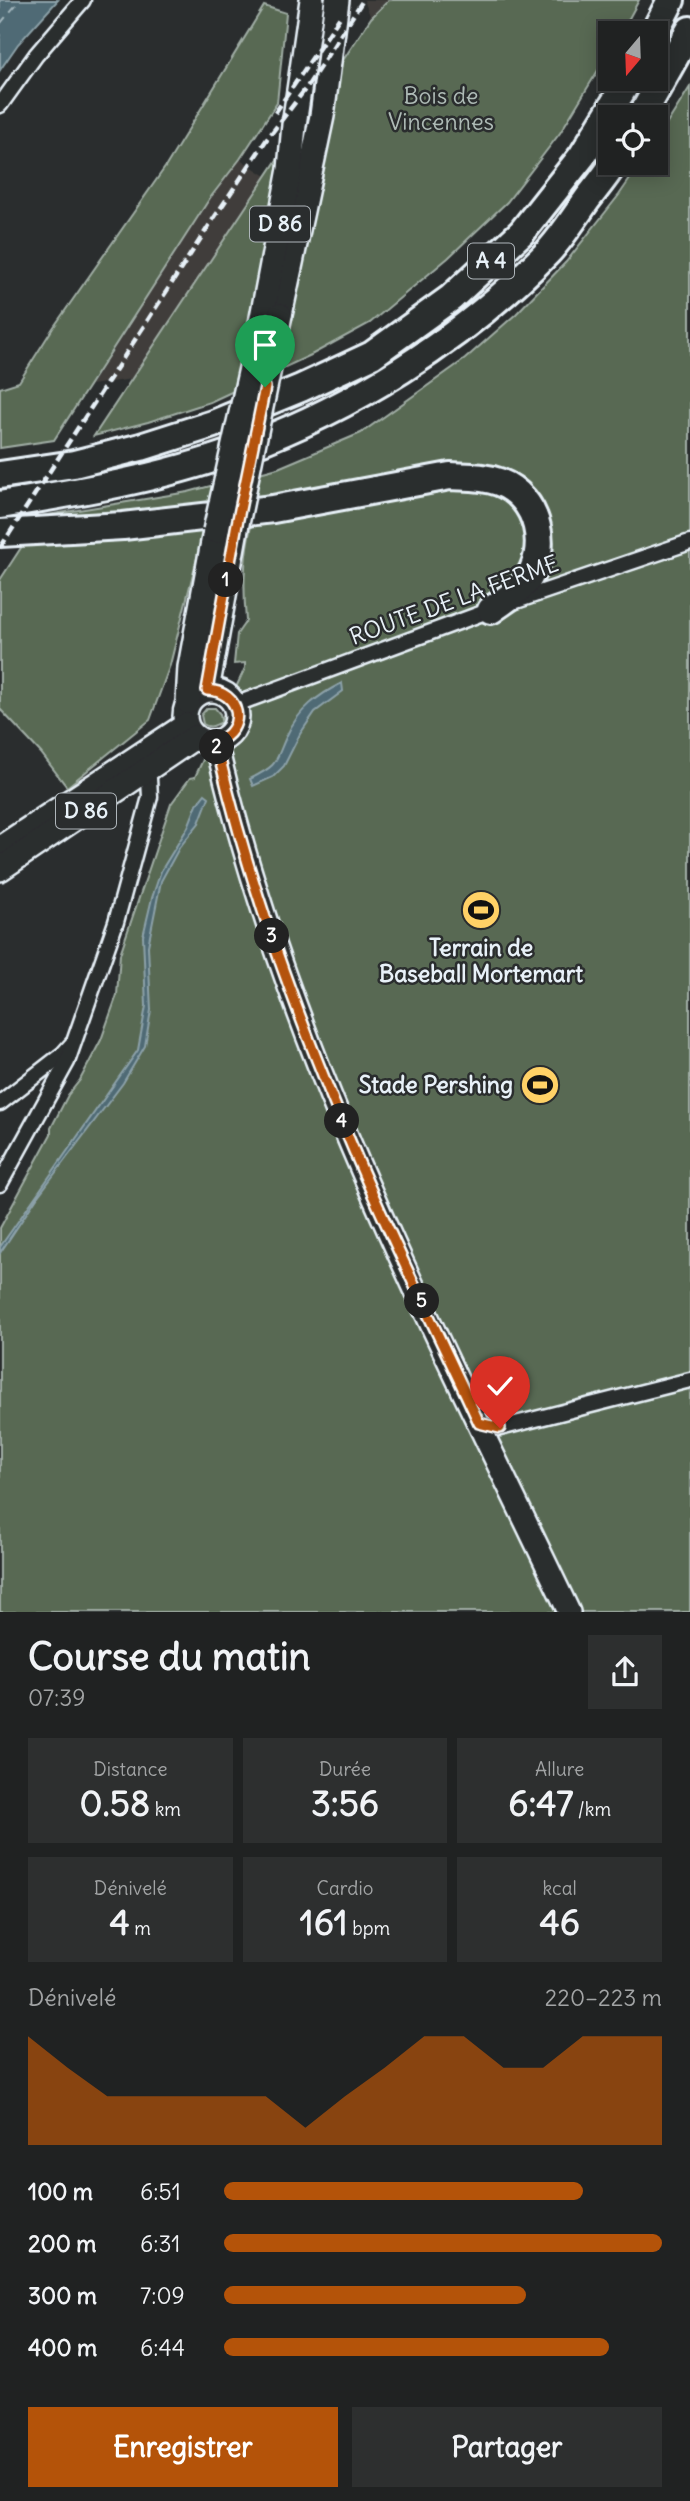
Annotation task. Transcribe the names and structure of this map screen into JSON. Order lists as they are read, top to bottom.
{
  "streets": {
    "highway": ["A 4"],
    "main road": ["D 86"],
    "street": ["ROUTE DE LA FERME"]
  },
  "parks": ["Bois de Vincennes"],
  "places": {
    "sports": ["Terrain de Baseball Mortemart", "Stade Pershing"]
  },
  "north": "bottom",
  "page": {
    "pins": [
      "1",
      "2",
      "3",
      "4",
      "5"
    ],
    "heading": ["Course du matin", "07:39"],
    "stats": [
      ["Distance", "0.58 km"],
      ["Durée", "3:56"],
      ["Allure", "6:47 /km"],
      ["Dénivelé", "4 m"],
      ["Cardio", "161 bpm"],
      ["kcal", "46"]
    ],
    "chart": ["Dénivelé", "220–223 m"],
    "list": [
      {
        "name": "100 m",
        "note": "6:51"
      },
      {
        "name": "200 m",
        "note": "6:31"
      },
      {
        "name": "300 m",
        "note": "7:09"
      },
      {
        "name": "400 m",
        "note": "6:44"
      }
    ],
    "buttons": ["Enregistrer", "Partager"]
  }
}
